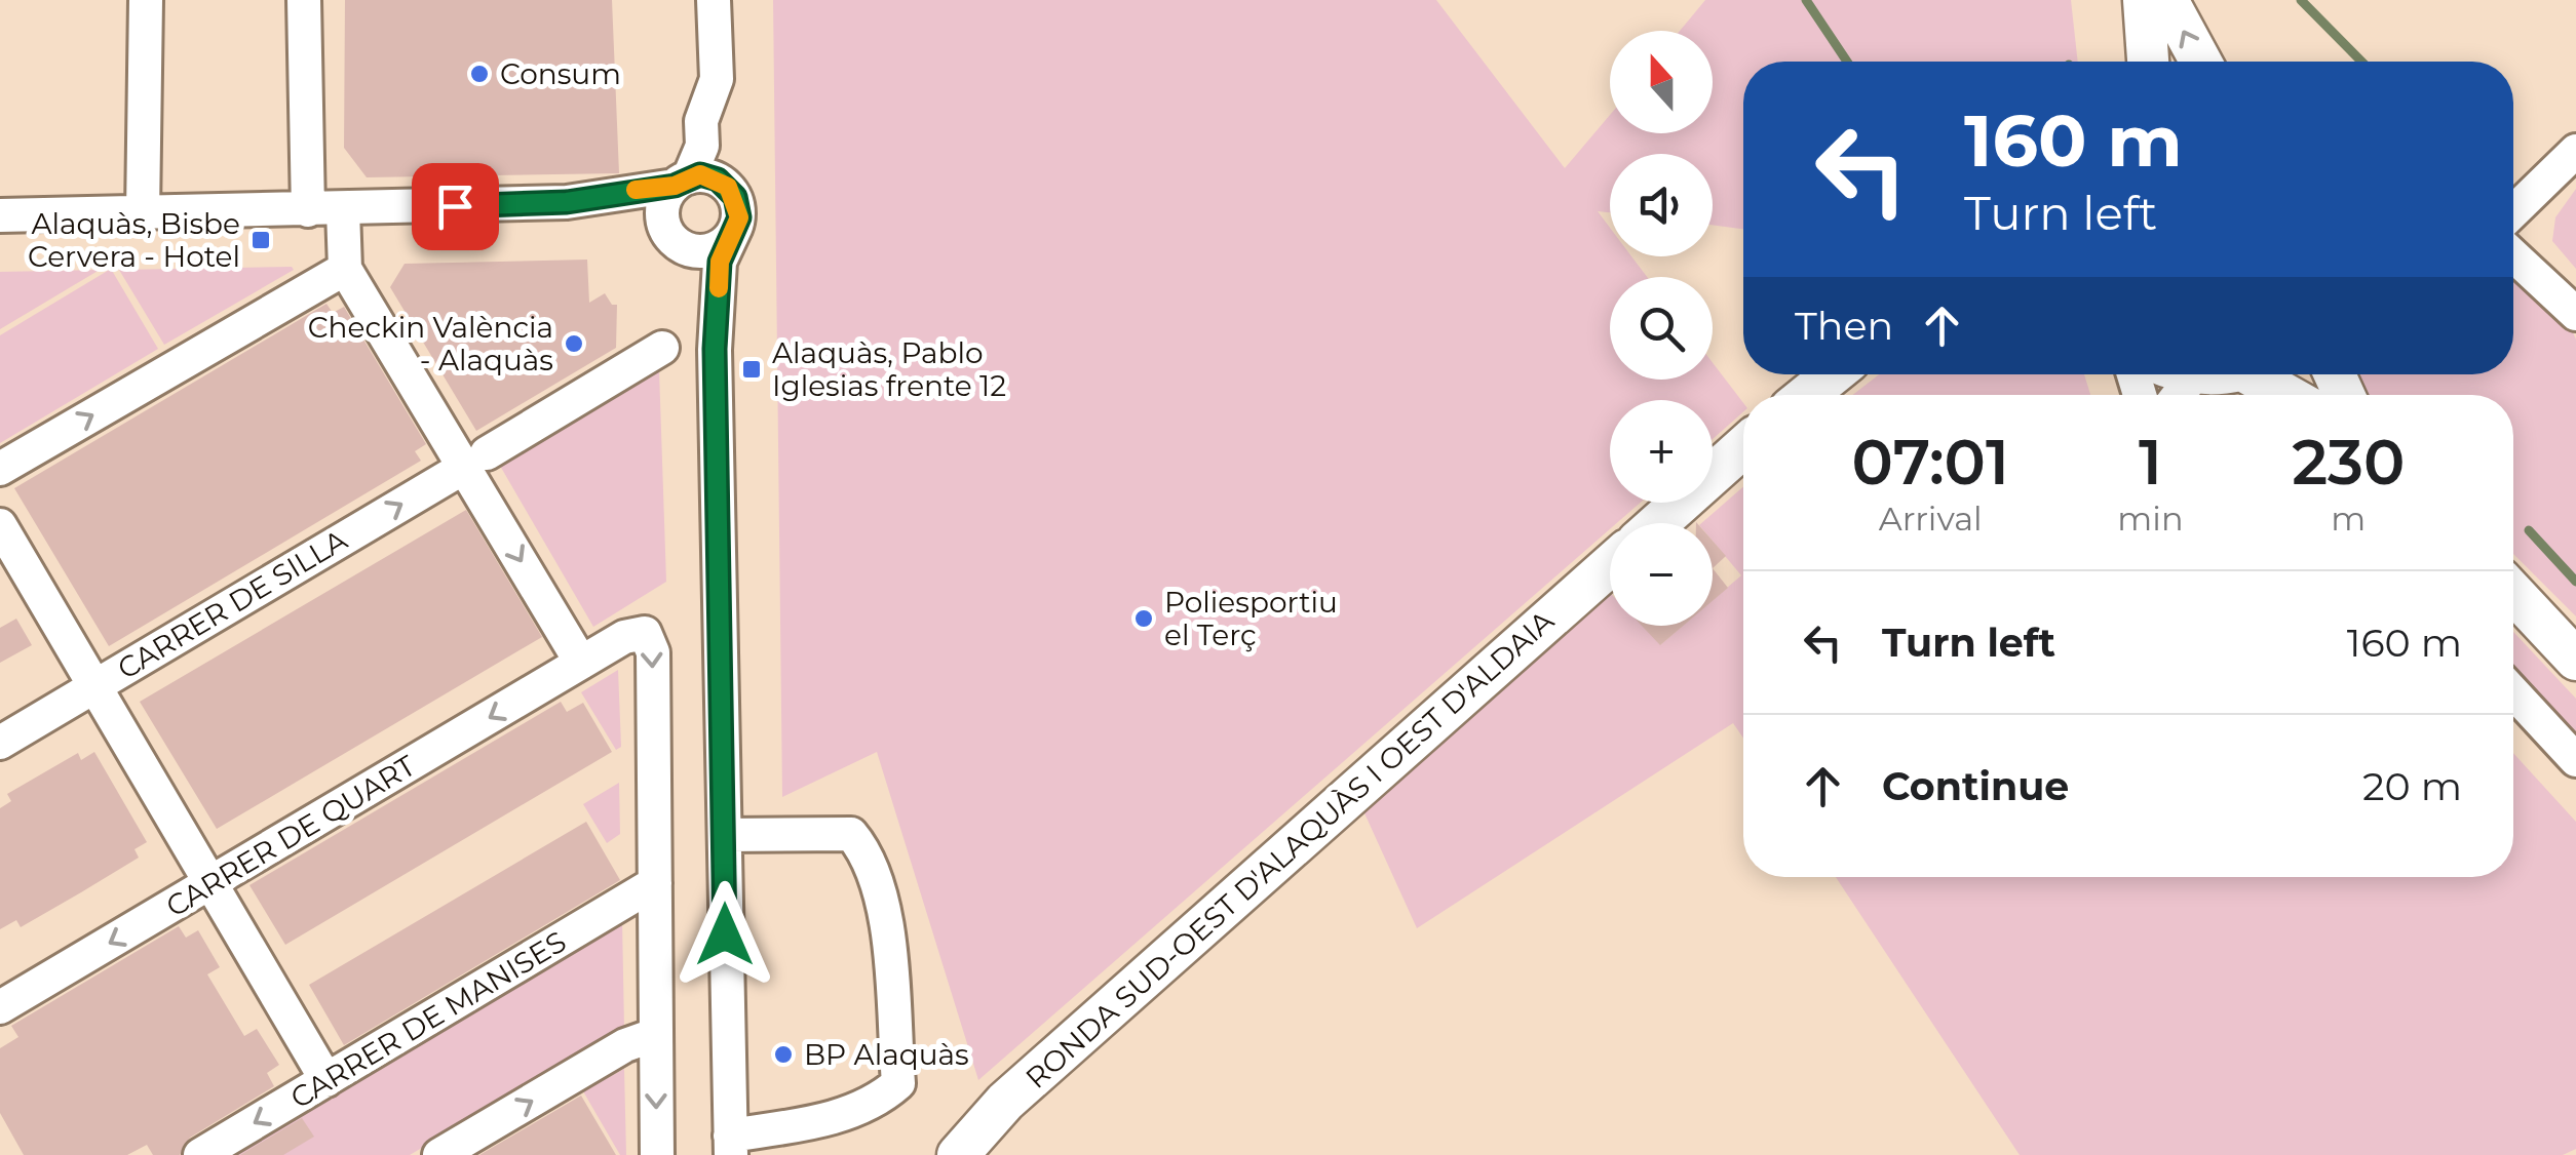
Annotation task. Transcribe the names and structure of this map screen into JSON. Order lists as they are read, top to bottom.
{
  "streets": {
    "main road": ["RONDA SUD-OEST D'ALAQUÀS I OEST D'ALDAIA"],
    "street": ["CARRER DE SILLA", "CARRER DE QUART", "CARRER DE MANISES"]
  },
  "crossings": [
    ["CARRER DE QUART", "CARRER DE MANISES"]
  ],
  "places": {
    "other": [
      "Consum",
      "Checkin València - Alaquàs",
      "Poliesportiu el Terç",
      "BP Alaquàs"
    ],
    "transit": ["Alaquàs, Bisbe Cervera - Hotel", "Alaquàs, Pablo Iglesias frente 12"]
  },
  "north": "top",
  "page": {
    "map_buttons": ["+", "−"],
    "turn": ["160 m", "Turn left"],
    "then": "Then",
    "eta": [
      "07:01",
      "Arrival",
      "1",
      "min",
      "230",
      "m"
    ],
    "list": [
      {
        "name": "Turn left",
        "value": "160 m"
      },
      {
        "name": "Continue",
        "value": "20 m"
      }
    ]
  }
}
